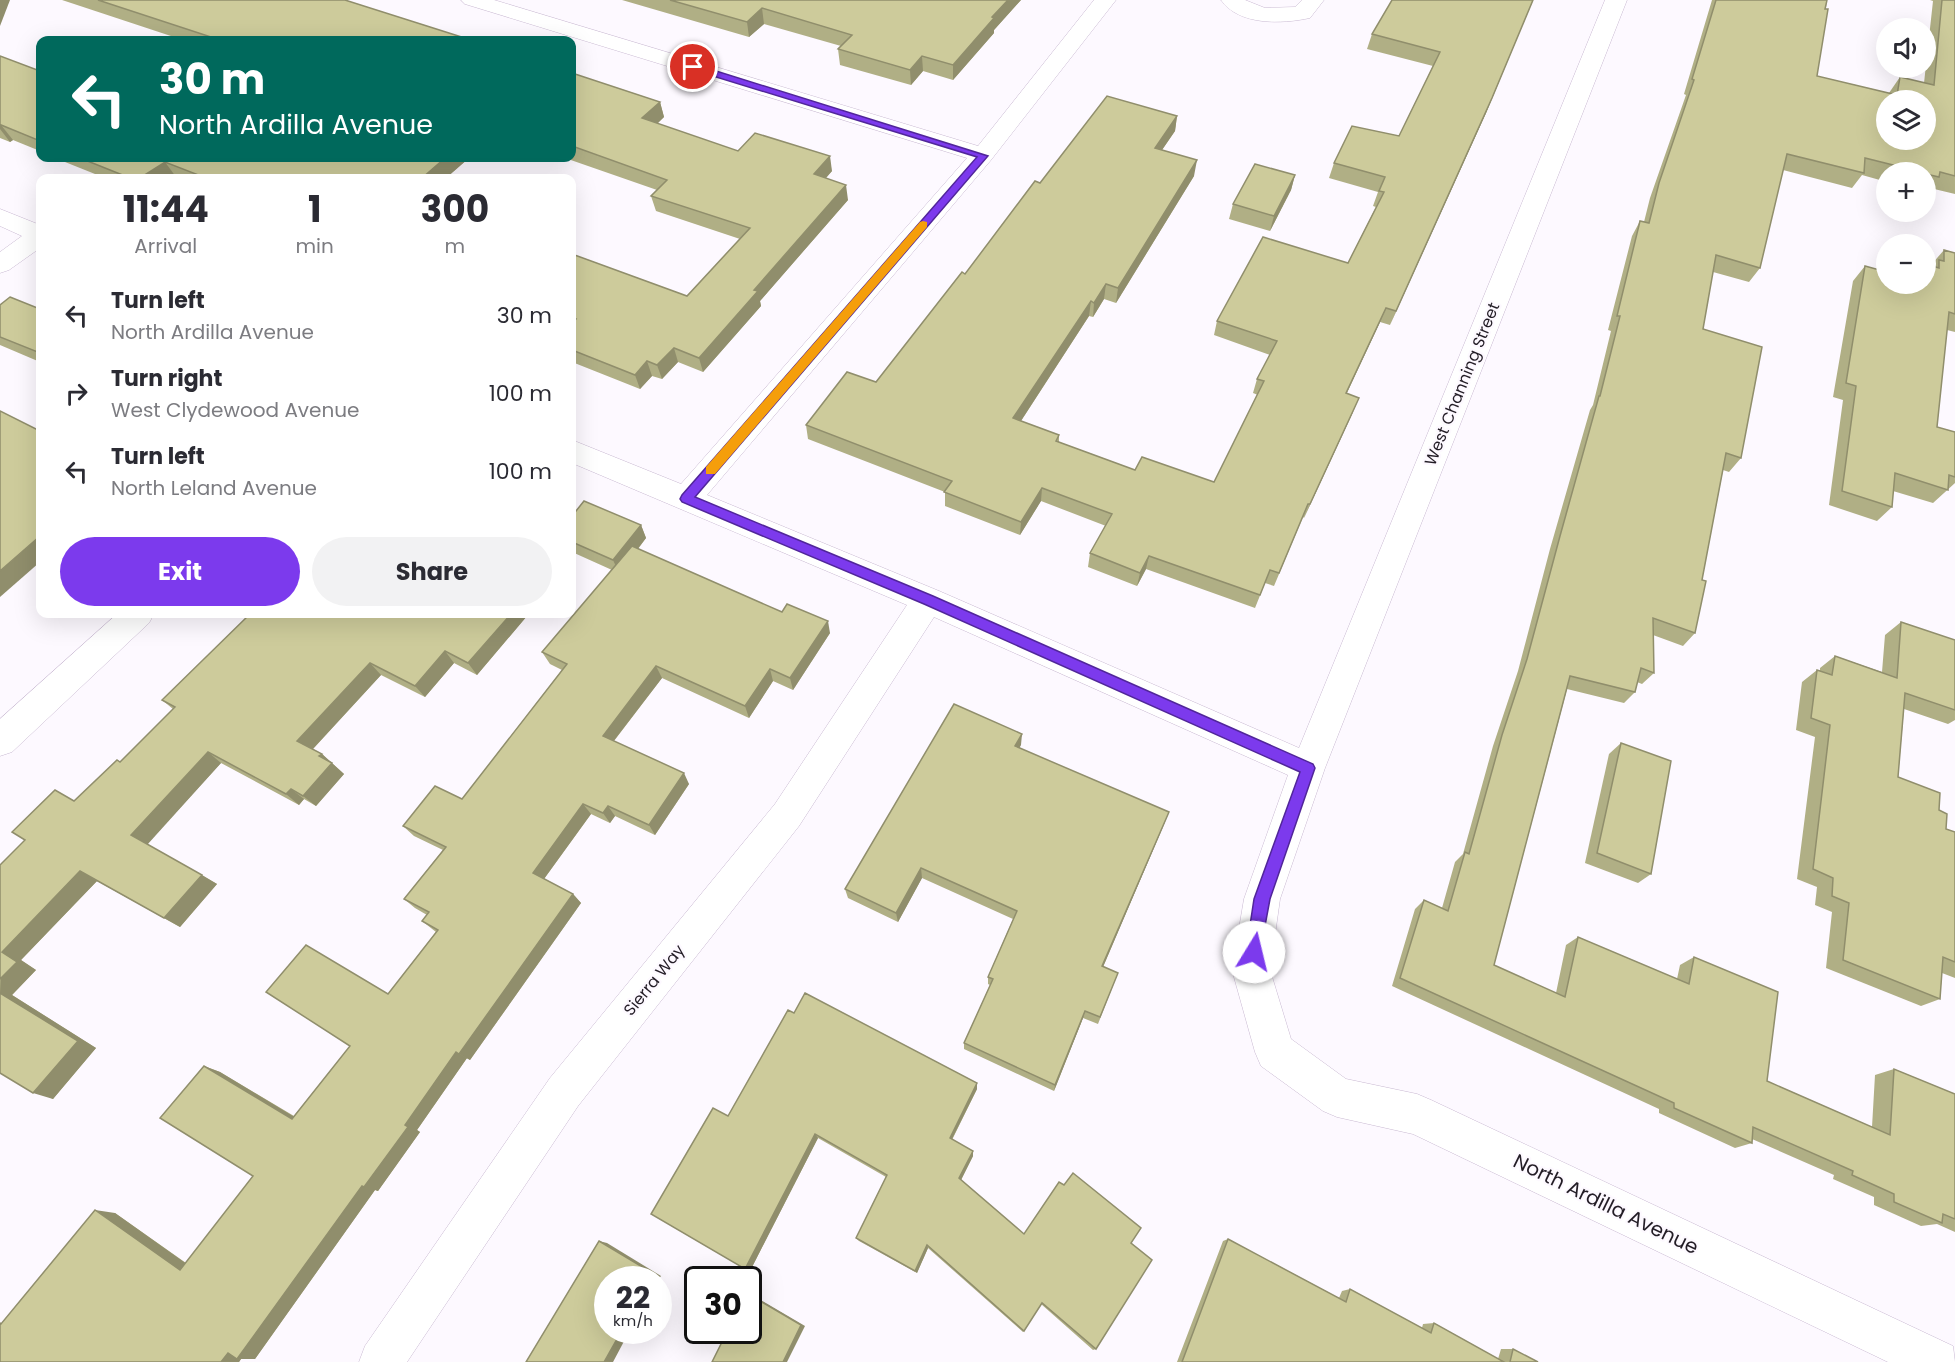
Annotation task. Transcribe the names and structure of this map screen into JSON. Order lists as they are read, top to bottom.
{
  "streets": {
    "street": ["West Channing Street", "Sierra Way", "North Ardilla Avenue"]
  },
  "crossings": [
    ["West Channing Street", "North Ardilla Avenue"]
  ],
  "page": {
    "map_buttons": ["+", "−"],
    "turn": ["30 m", "North Ardilla Avenue"],
    "eta": [
      "11:44",
      "Arrival",
      "1",
      "min",
      "300",
      "m"
    ],
    "list": [
      {
        "name": "Turn left",
        "note": "North Ardilla Avenue",
        "value": "30 m"
      },
      {
        "name": "Turn right",
        "note": "West Clydewood Avenue",
        "value": "100 m"
      },
      {
        "name": "Turn left",
        "note": "North Leland Avenue",
        "value": "100 m"
      }
    ],
    "buttons": ["Exit", "Share"],
    "speed": "22 km/h",
    "limit": "30"
  }
}
